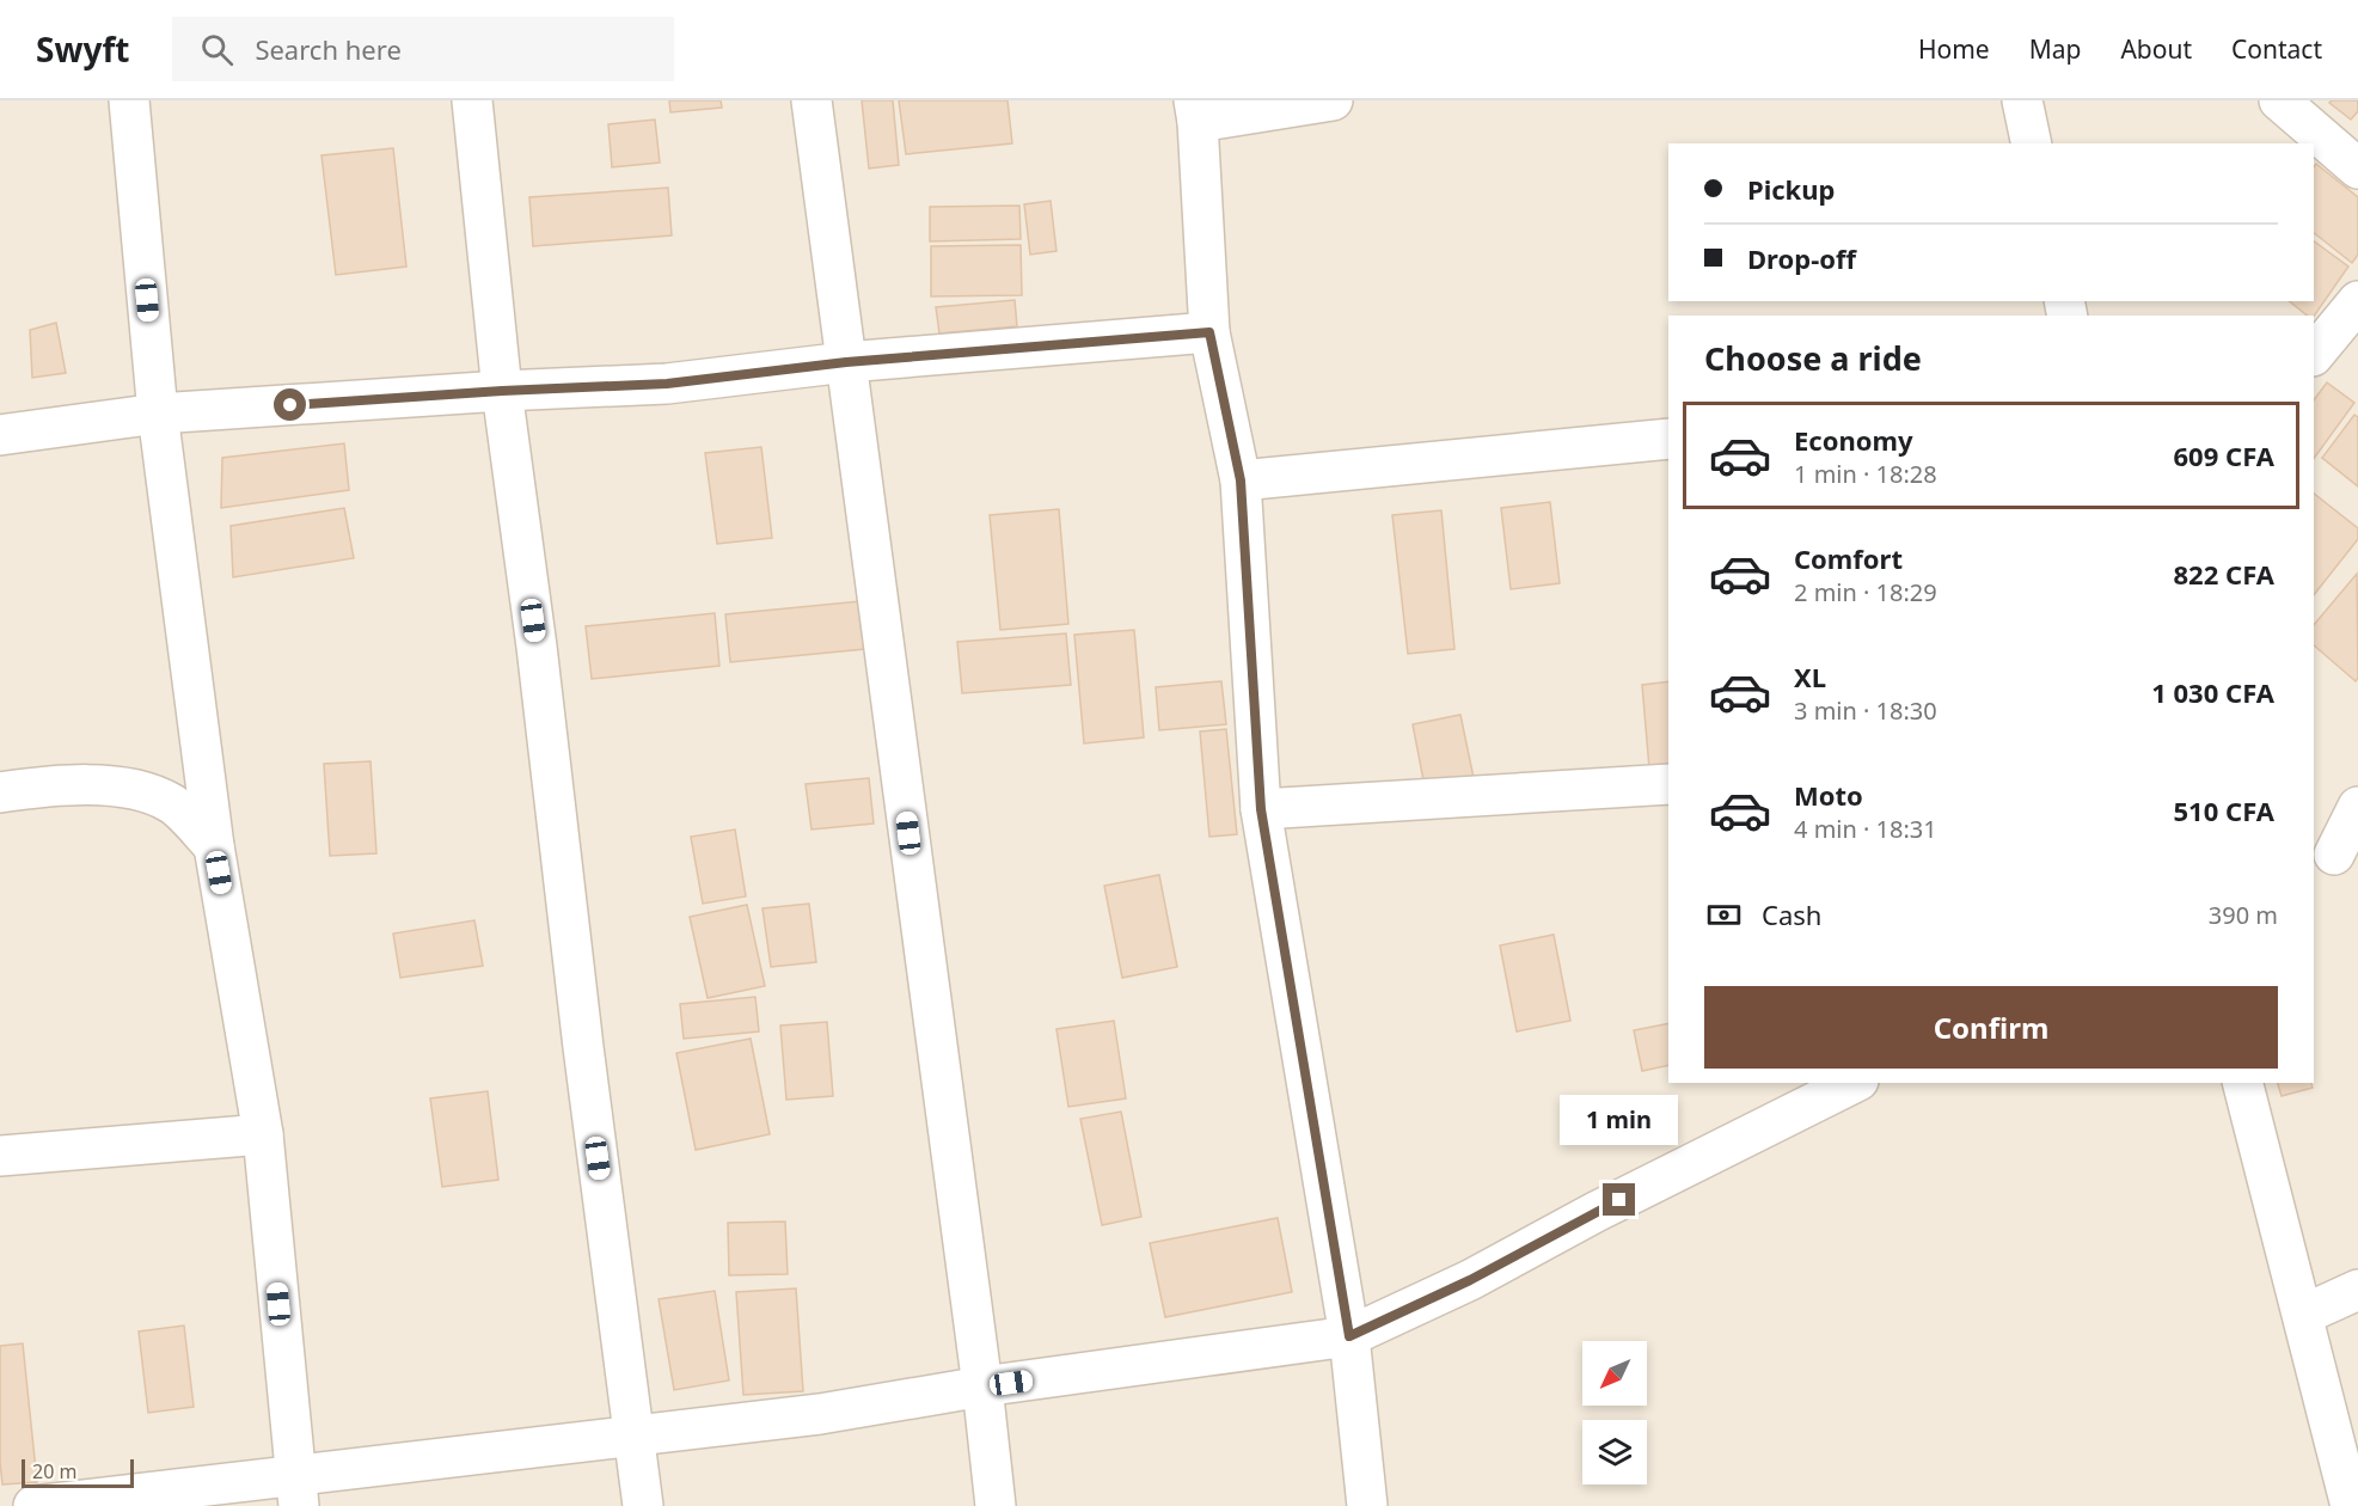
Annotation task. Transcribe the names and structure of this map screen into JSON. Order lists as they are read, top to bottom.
{
  "scale_bar": "20 m",
  "north": "bottom left",
  "page": {
    "header": "Swyft",
    "search": "Search here",
    "nav": [
      "Home",
      "Map",
      "About",
      "Contact"
    ],
    "banner": ["Pickup", "Drop-off"],
    "heading": "Choose a ride",
    "list": [
      {
        "name": "Economy",
        "note": "1 min · 18:28",
        "value": "609 CFA"
      },
      {
        "name": "Comfort",
        "note": "2 min · 18:29",
        "value": "822 CFA"
      },
      {
        "name": "XL",
        "note": "3 min · 18:30",
        "value": "1 030 CFA"
      },
      {
        "name": "Moto",
        "note": "4 min · 18:31",
        "value": "510 CFA"
      }
    ],
    "pay": ["Cash", "390 m"],
    "buttons": "Confirm",
    "bubble": "1 min",
    "scale": "20 m"
  }
}
